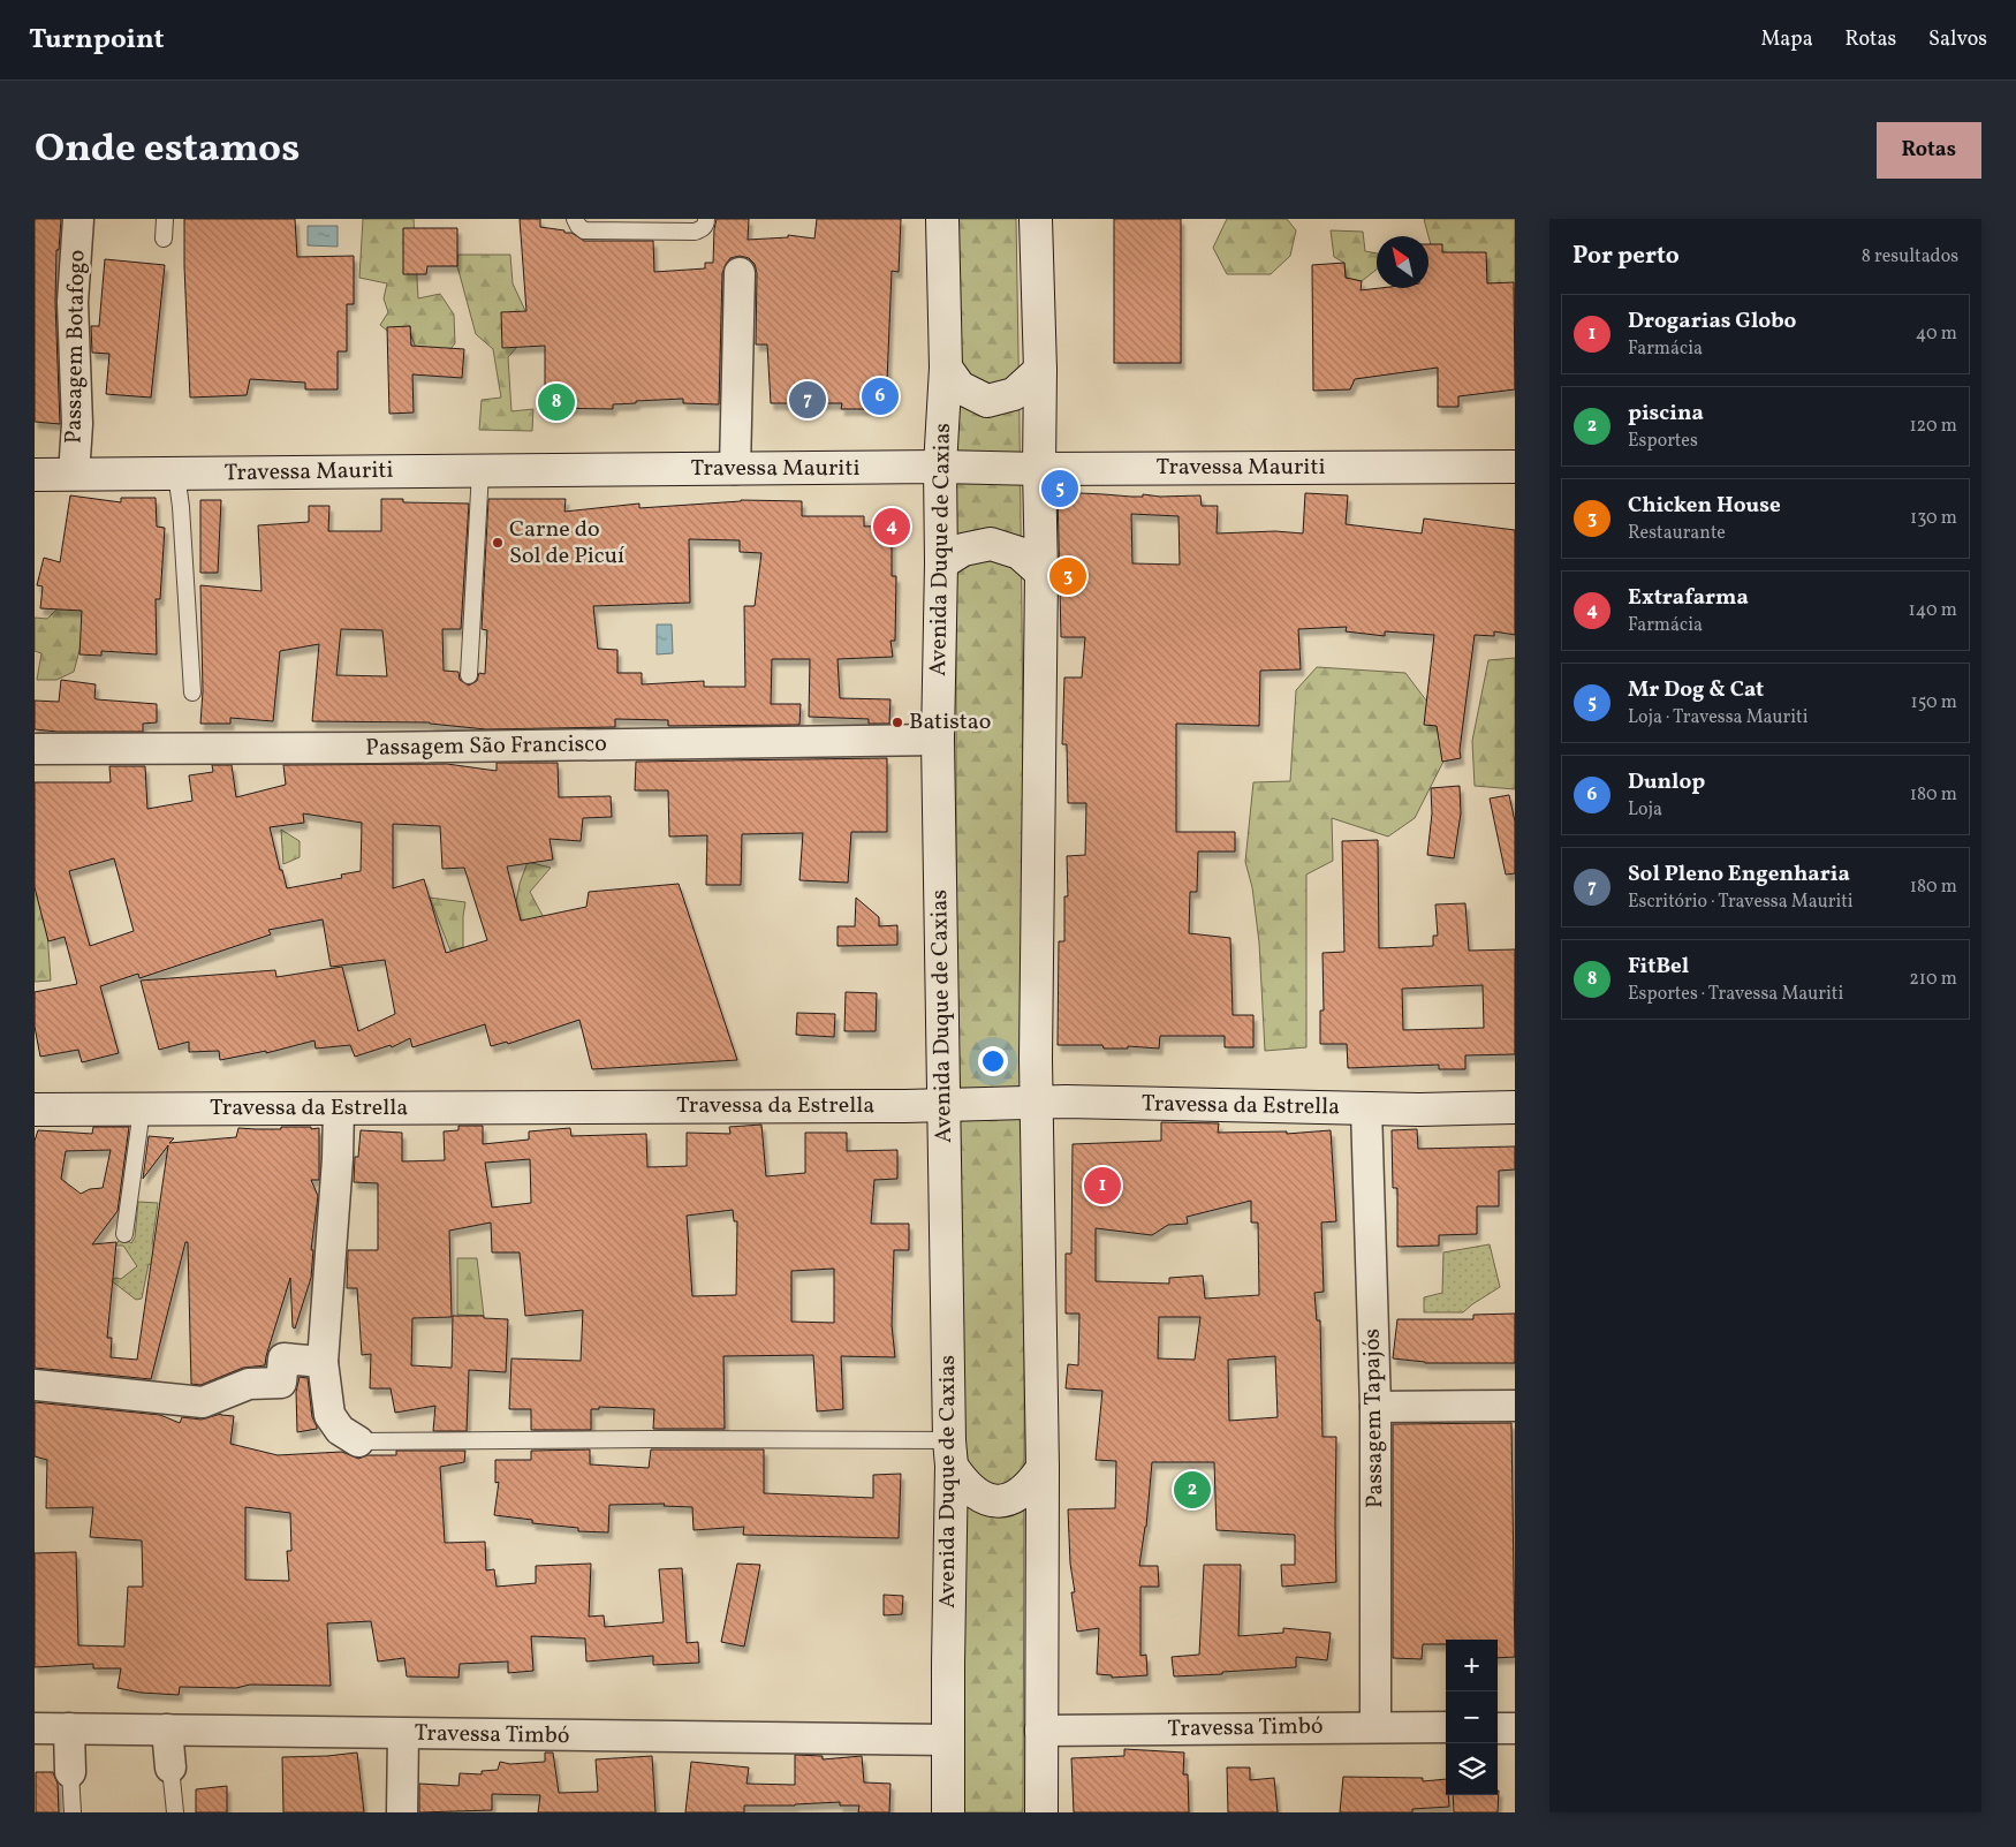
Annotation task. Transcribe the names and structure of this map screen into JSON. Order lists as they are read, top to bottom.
{
  "streets": {
    "main road": ["Travessa Mauriti", "Avenida Duque de Caxias", "Travessa da Estrella"],
    "street": [
      "Passagem Botafogo",
      "Passagem São Francisco",
      "Passagem Tapajós",
      "Travessa Timbó"
    ]
  },
  "crossings": [
    ["Passagem Botafogo", "Travessa Mauriti"],
    ["Travessa Mauriti", "Avenida Duque de Caxias"],
    ["Avenida Duque de Caxias", "Passagem São Francisco"],
    ["Avenida Duque de Caxias", "Travessa da Estrella"],
    ["Avenida Duque de Caxias", "Travessa Timbó"],
    ["Travessa da Estrella", "Passagem Tapajós"],
    ["Passagem Tapajós", "Travessa Timbó"]
  ],
  "places": ["Carne do Sol de Picuí", "Batistao"],
  "north": "top left",
  "page": {
    "header": "Turnpoint",
    "nav": ["Mapa", "Rotas", "Salvos"],
    "title": "Onde estamos",
    "buttons": "Rotas",
    "heading": ["Por perto", "8 resultados"],
    "list": [
      {
        "mark": "1",
        "name": "Drogarias Globo",
        "note": "Farmácia",
        "value": "40 m"
      },
      {
        "mark": "2",
        "name": "piscina",
        "note": "Esportes",
        "value": "120 m"
      },
      {
        "mark": "3",
        "name": "Chicken House",
        "note": "Restaurante",
        "value": "130 m"
      },
      {
        "mark": "4",
        "name": "Extrafarma",
        "note": "Farmácia",
        "value": "140 m"
      },
      {
        "mark": "5",
        "name": "Mr Dog & Cat",
        "note": "Loja · Travessa Mauriti",
        "value": "150 m"
      },
      {
        "mark": "6",
        "name": "Dunlop",
        "note": "Loja",
        "value": "180 m"
      },
      {
        "mark": "7",
        "name": "Sol Pleno Engenharia",
        "note": "Escritório · Travessa Mauriti",
        "value": "180 m"
      },
      {
        "mark": "8",
        "name": "FitBel",
        "note": "Esportes · Travessa Mauriti",
        "value": "210 m"
      }
    ],
    "pins": [
      "6",
      "7",
      "8",
      "5",
      "4",
      "3",
      "1",
      "2"
    ],
    "map_buttons": ["+", "−"]
  }
}
